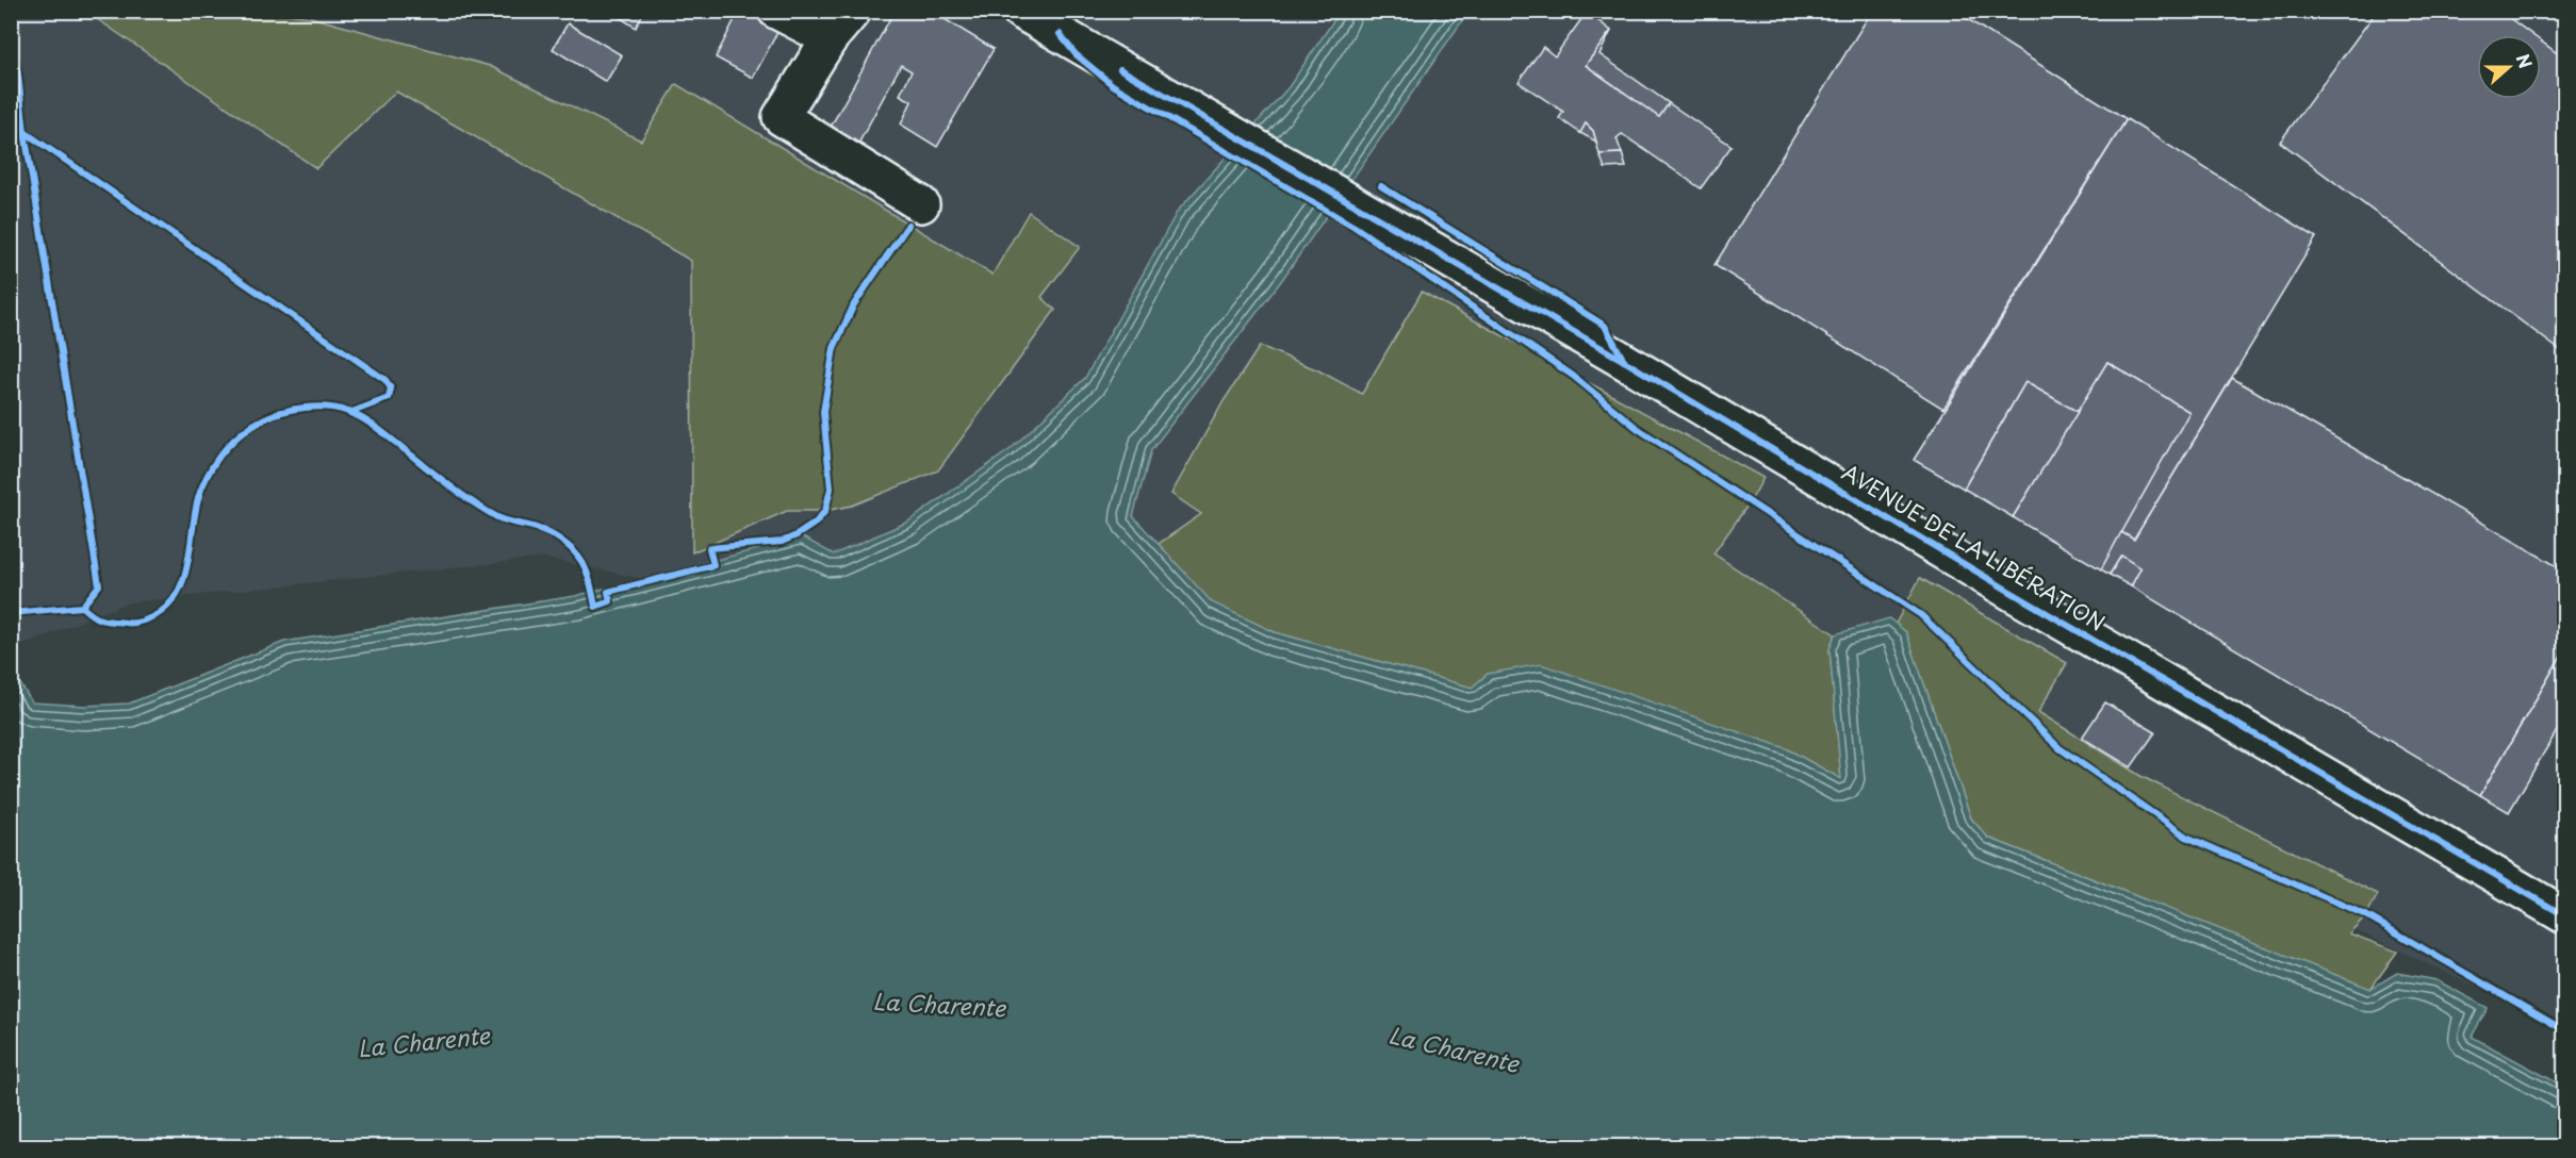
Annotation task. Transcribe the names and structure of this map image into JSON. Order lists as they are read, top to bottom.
{
  "streets": {
    "main road": ["AVENUE DE LA LIBÉRATION"]
  },
  "water": ["La Charente"],
  "north": "right"
}
